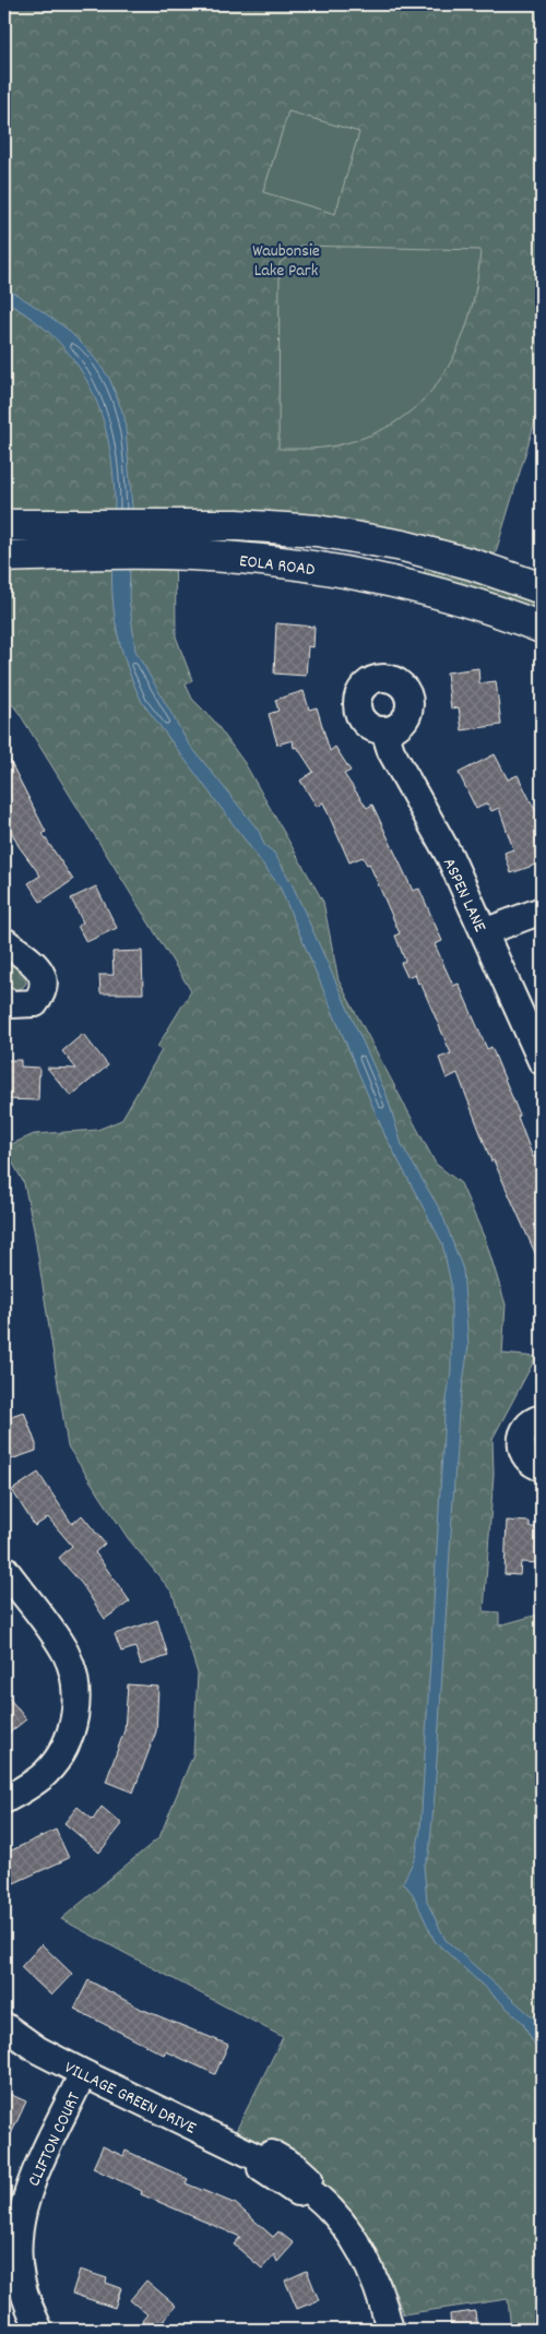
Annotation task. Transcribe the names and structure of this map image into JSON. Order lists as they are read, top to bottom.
{
  "streets": {
    "main road": ["EOLA ROAD"],
    "street": ["ASPEN LANE", "VILLAGE GREEN DRIVE", "CLIFTON COURT"]
  },
  "crossings": [
    ["VILLAGE GREEN DRIVE", "CLIFTON COURT"]
  ],
  "parks": ["Waubonsie Lake Park"]
}
